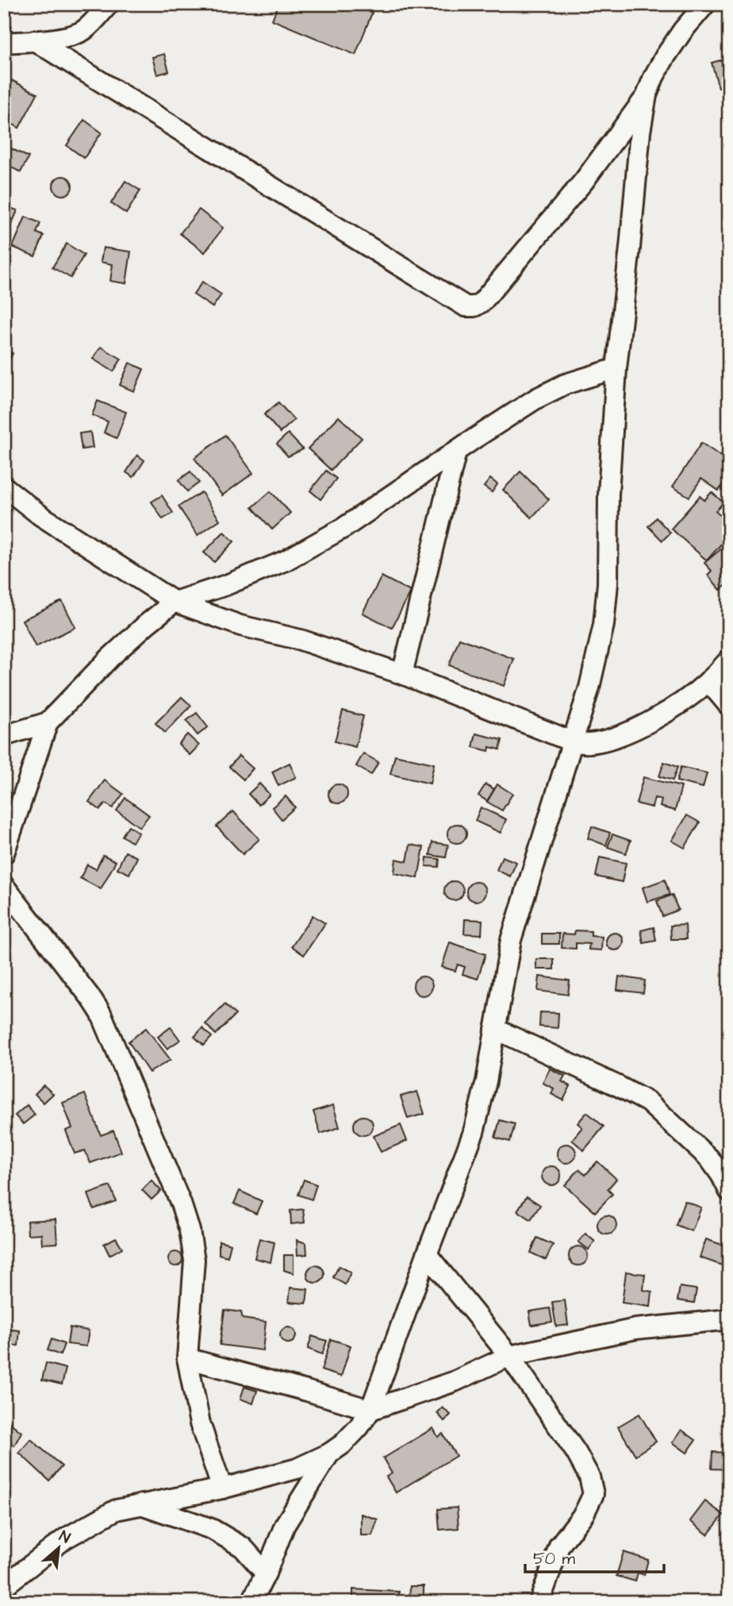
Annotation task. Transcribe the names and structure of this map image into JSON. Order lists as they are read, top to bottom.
{
  "scale_bar": "50 m",
  "north": "top right"
}
